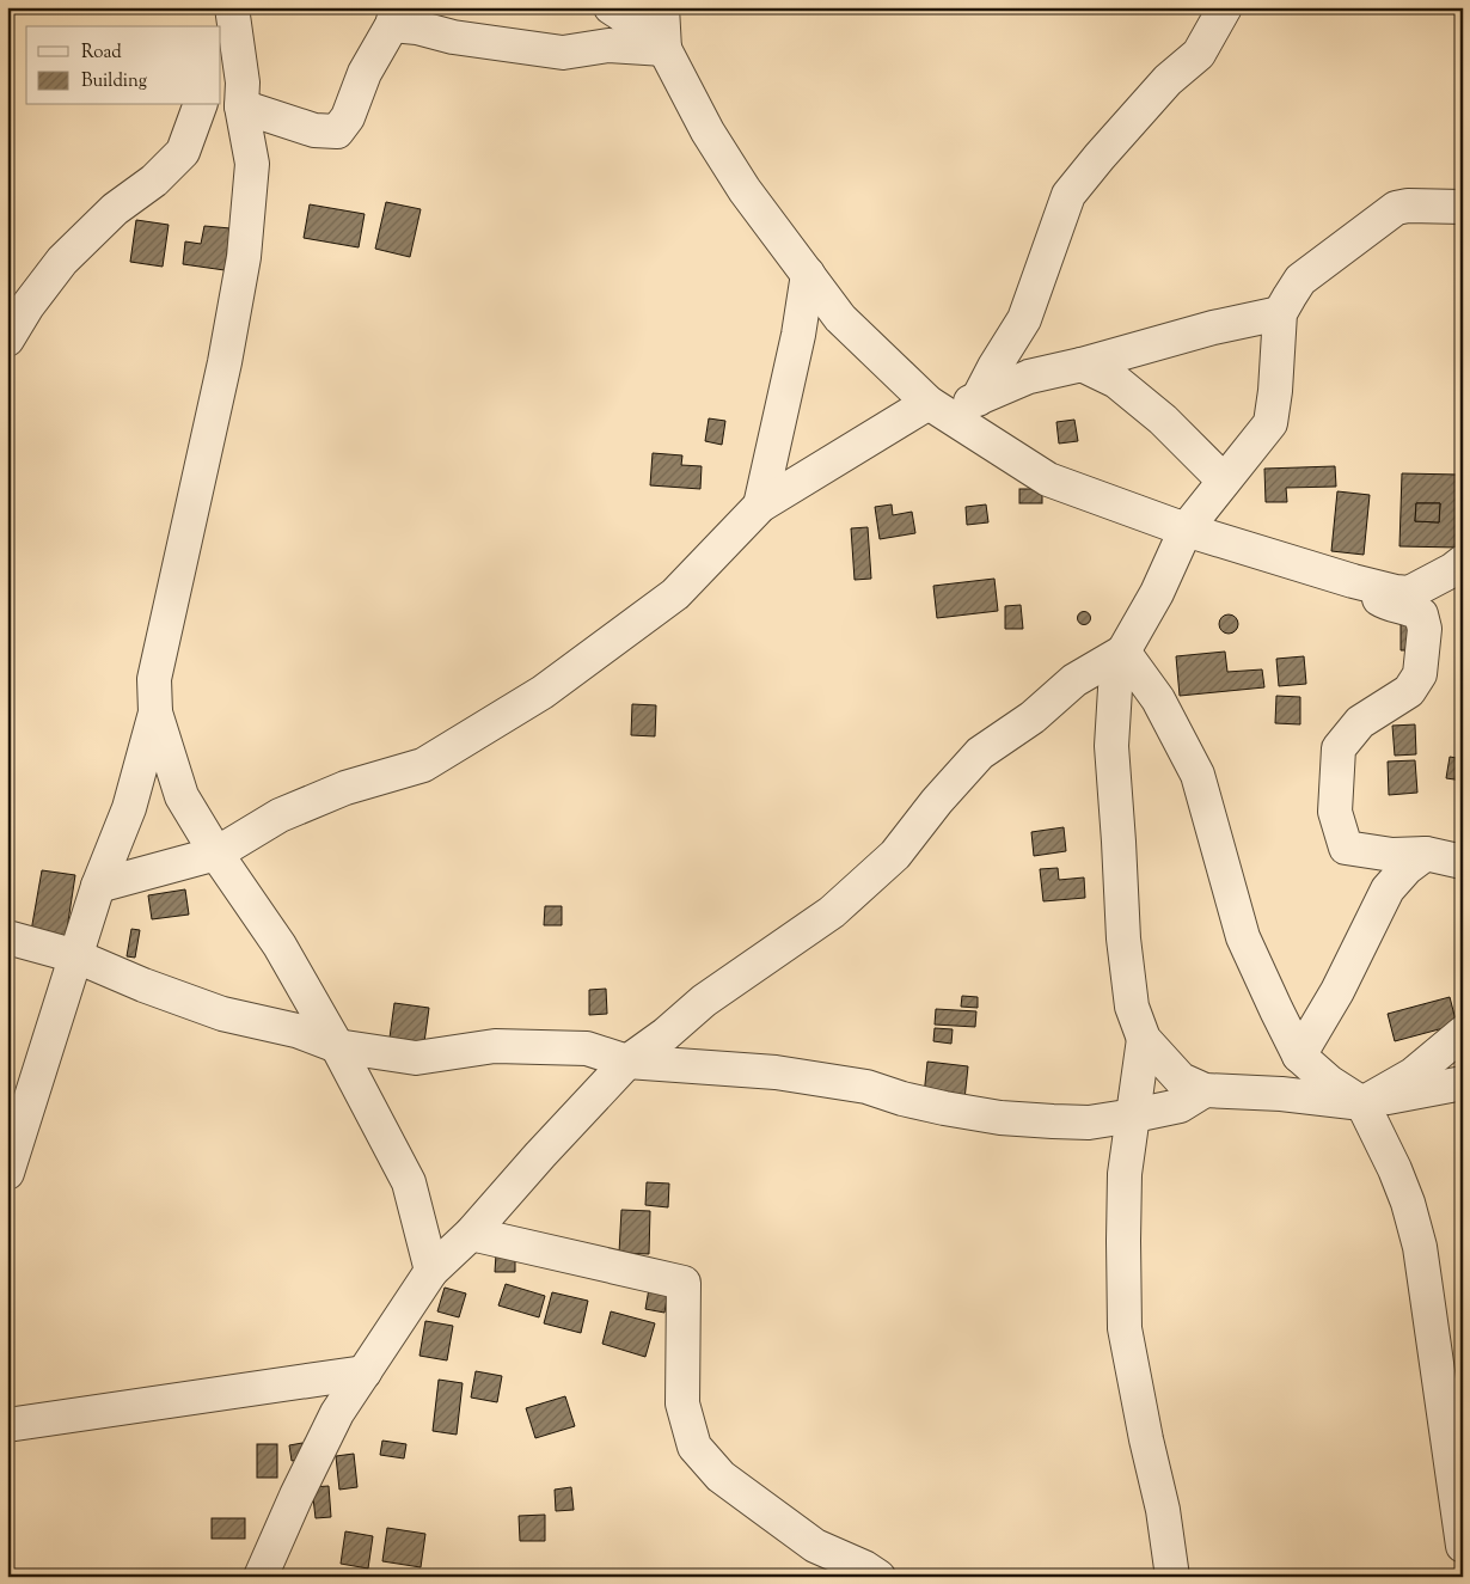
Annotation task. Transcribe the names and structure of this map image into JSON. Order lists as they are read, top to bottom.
{
  "legend": ["Road", "Building"]
}
